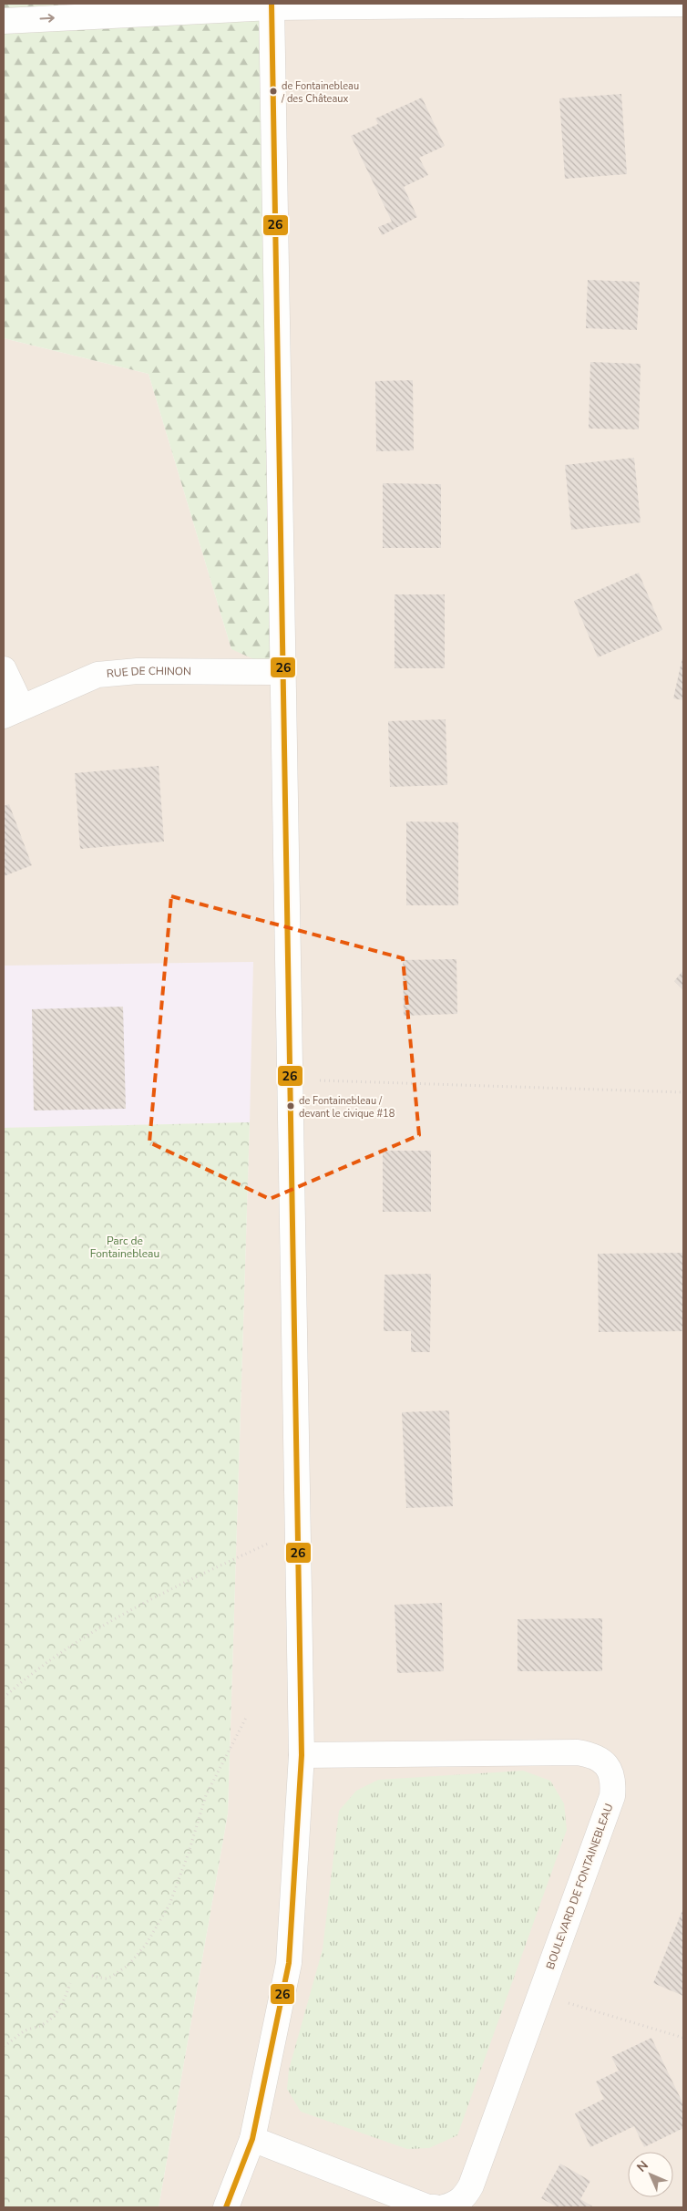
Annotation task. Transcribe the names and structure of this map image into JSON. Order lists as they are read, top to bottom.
{
  "streets": {
    "street": ["RUE DE CHINON", "BOULEVARD DE FONTAINEBLEAU"]
  },
  "parks": ["Parc de Fontainebleau"],
  "places": ["de Fontainebleau / des Châteaux", "de Fontainebleau / devant le civique #18"],
  "lines": ["transit line 26"],
  "north": "top left"
}
